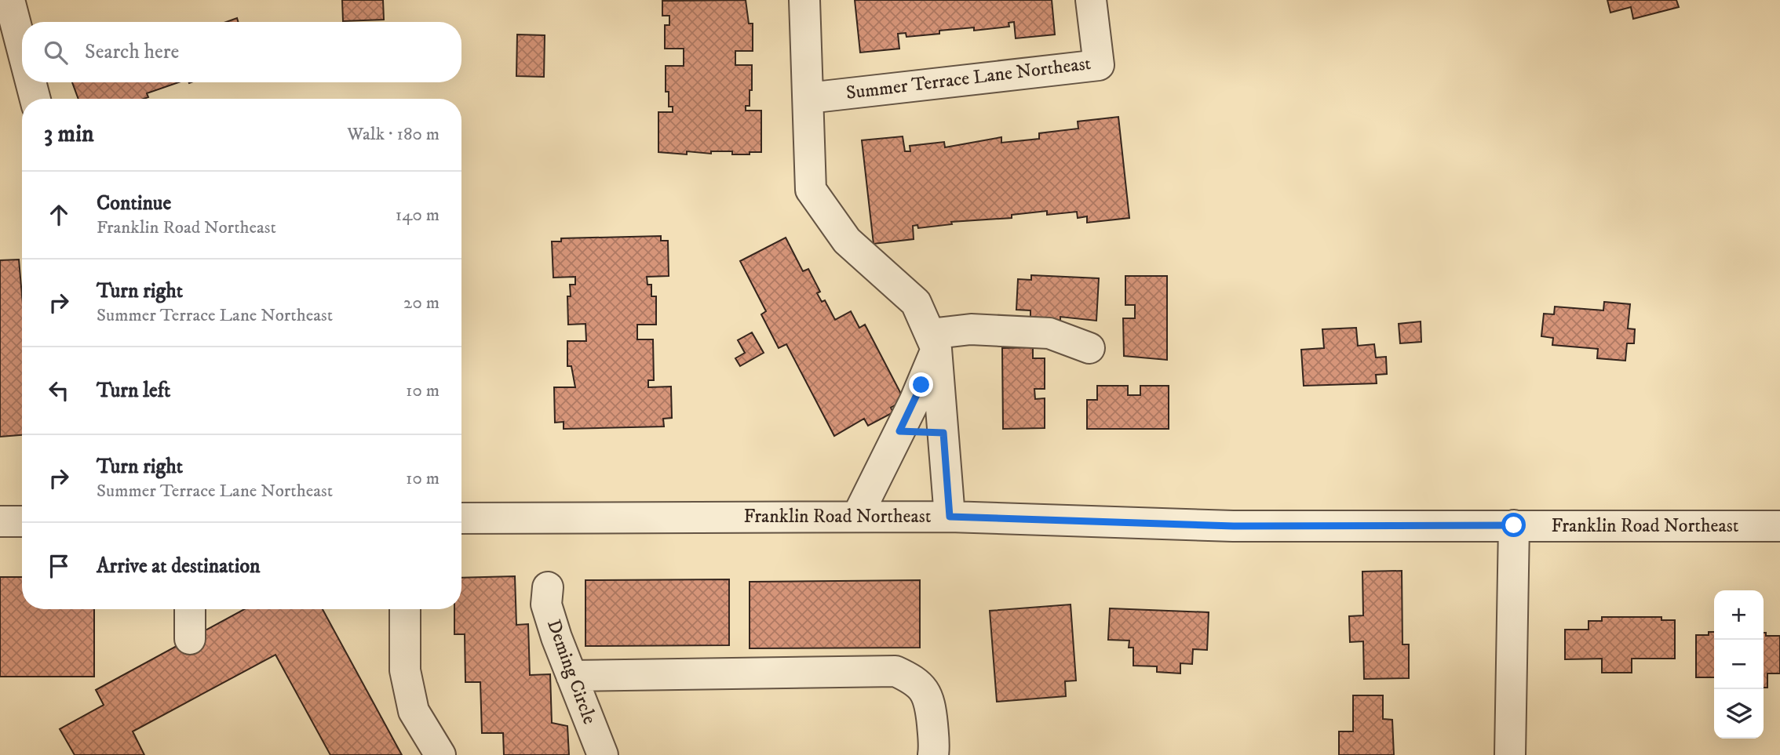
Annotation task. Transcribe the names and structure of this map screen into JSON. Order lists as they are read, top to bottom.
{
  "streets": {
    "street": ["Summer Terrace Lane Northeast", "Franklin Road Northeast", "Deming Circle"]
  },
  "page": {
    "search": "Search here",
    "heading": ["3 min", "Walk · 180 m"],
    "list": [
      ["Continue", "Franklin Road Northeast", "140 m"],
      ["Turn right", "Summer Terrace Lane Northeast", "20 m"],
      ["Turn left", "10 m"],
      ["Turn right", "Summer Terrace Lane Northeast", "10 m"],
      "Arrive at destination"
    ],
    "map_buttons": ["+", "−"]
  }
}
